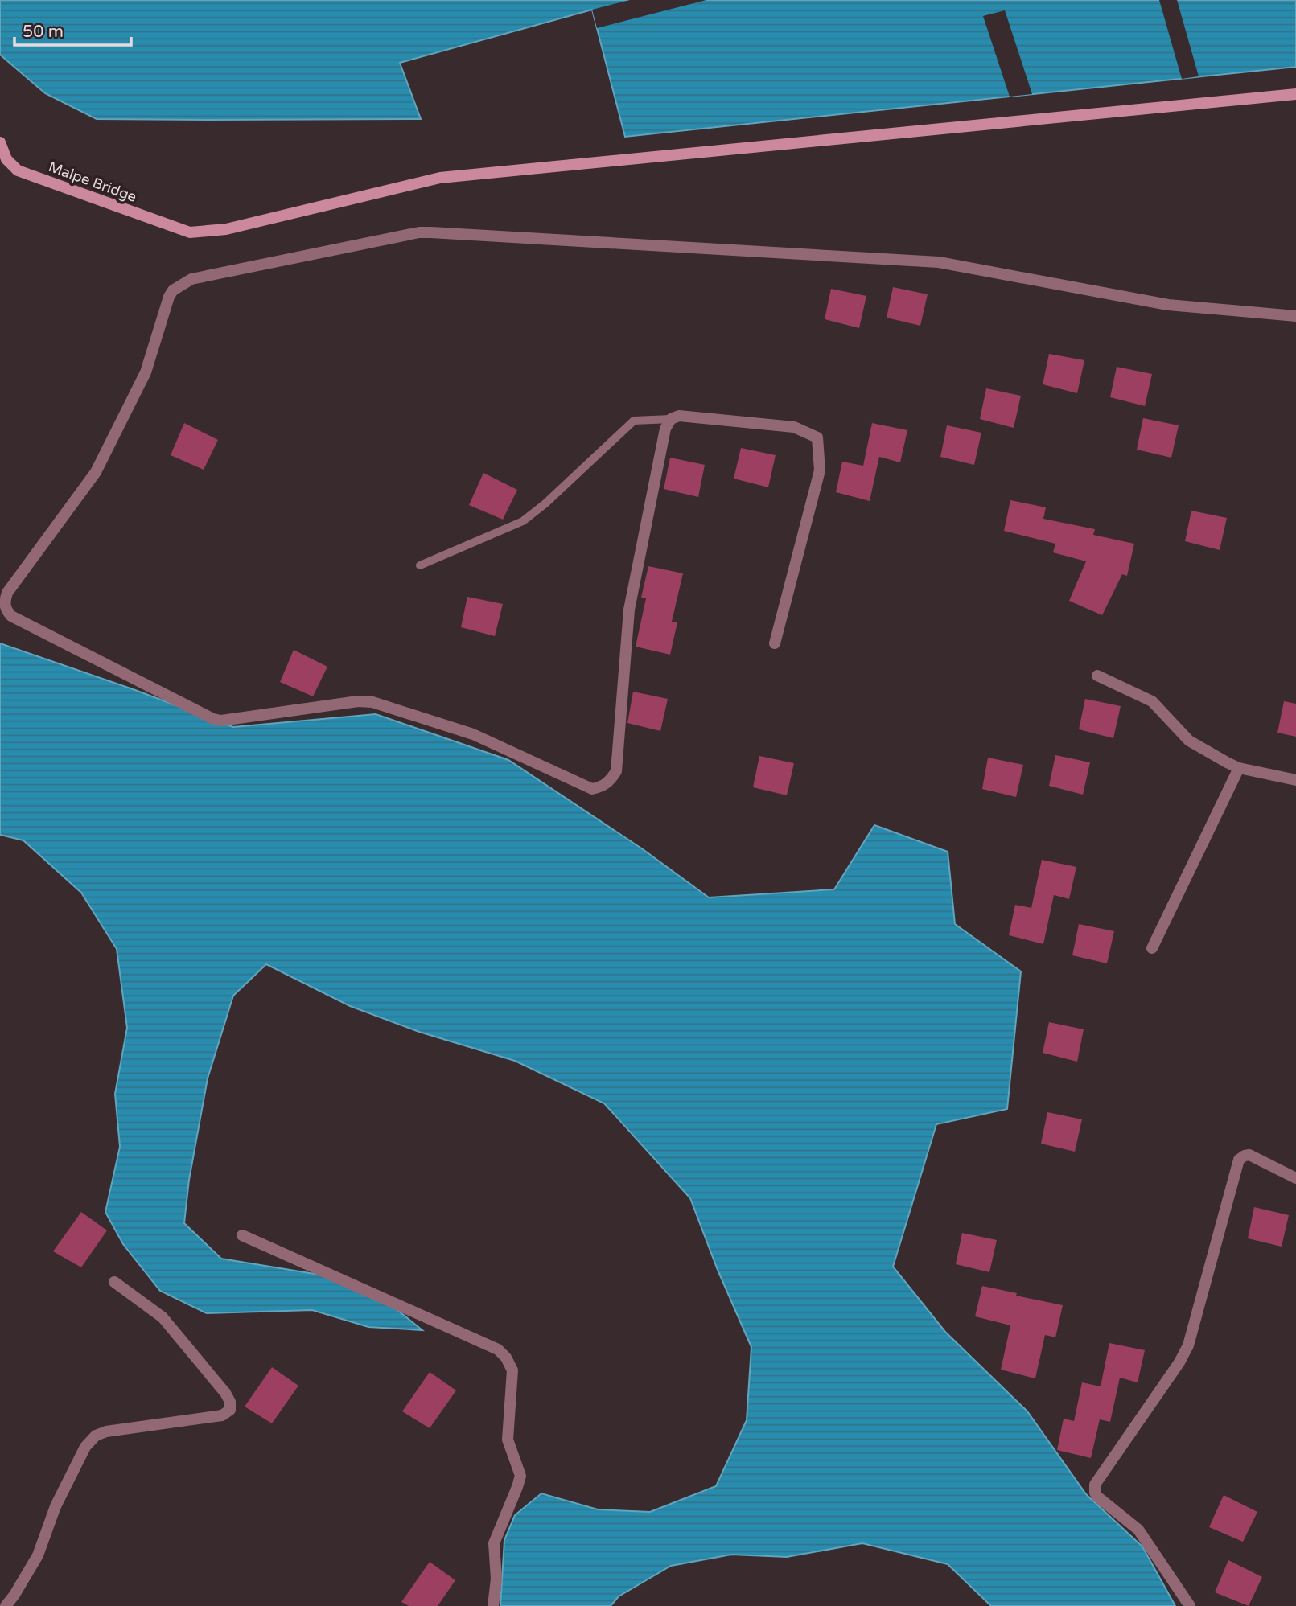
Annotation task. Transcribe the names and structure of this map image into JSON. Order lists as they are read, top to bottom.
{
  "streets": {
    "street": ["Malpe Bridge"]
  },
  "scale_bar": "50 m"
}
